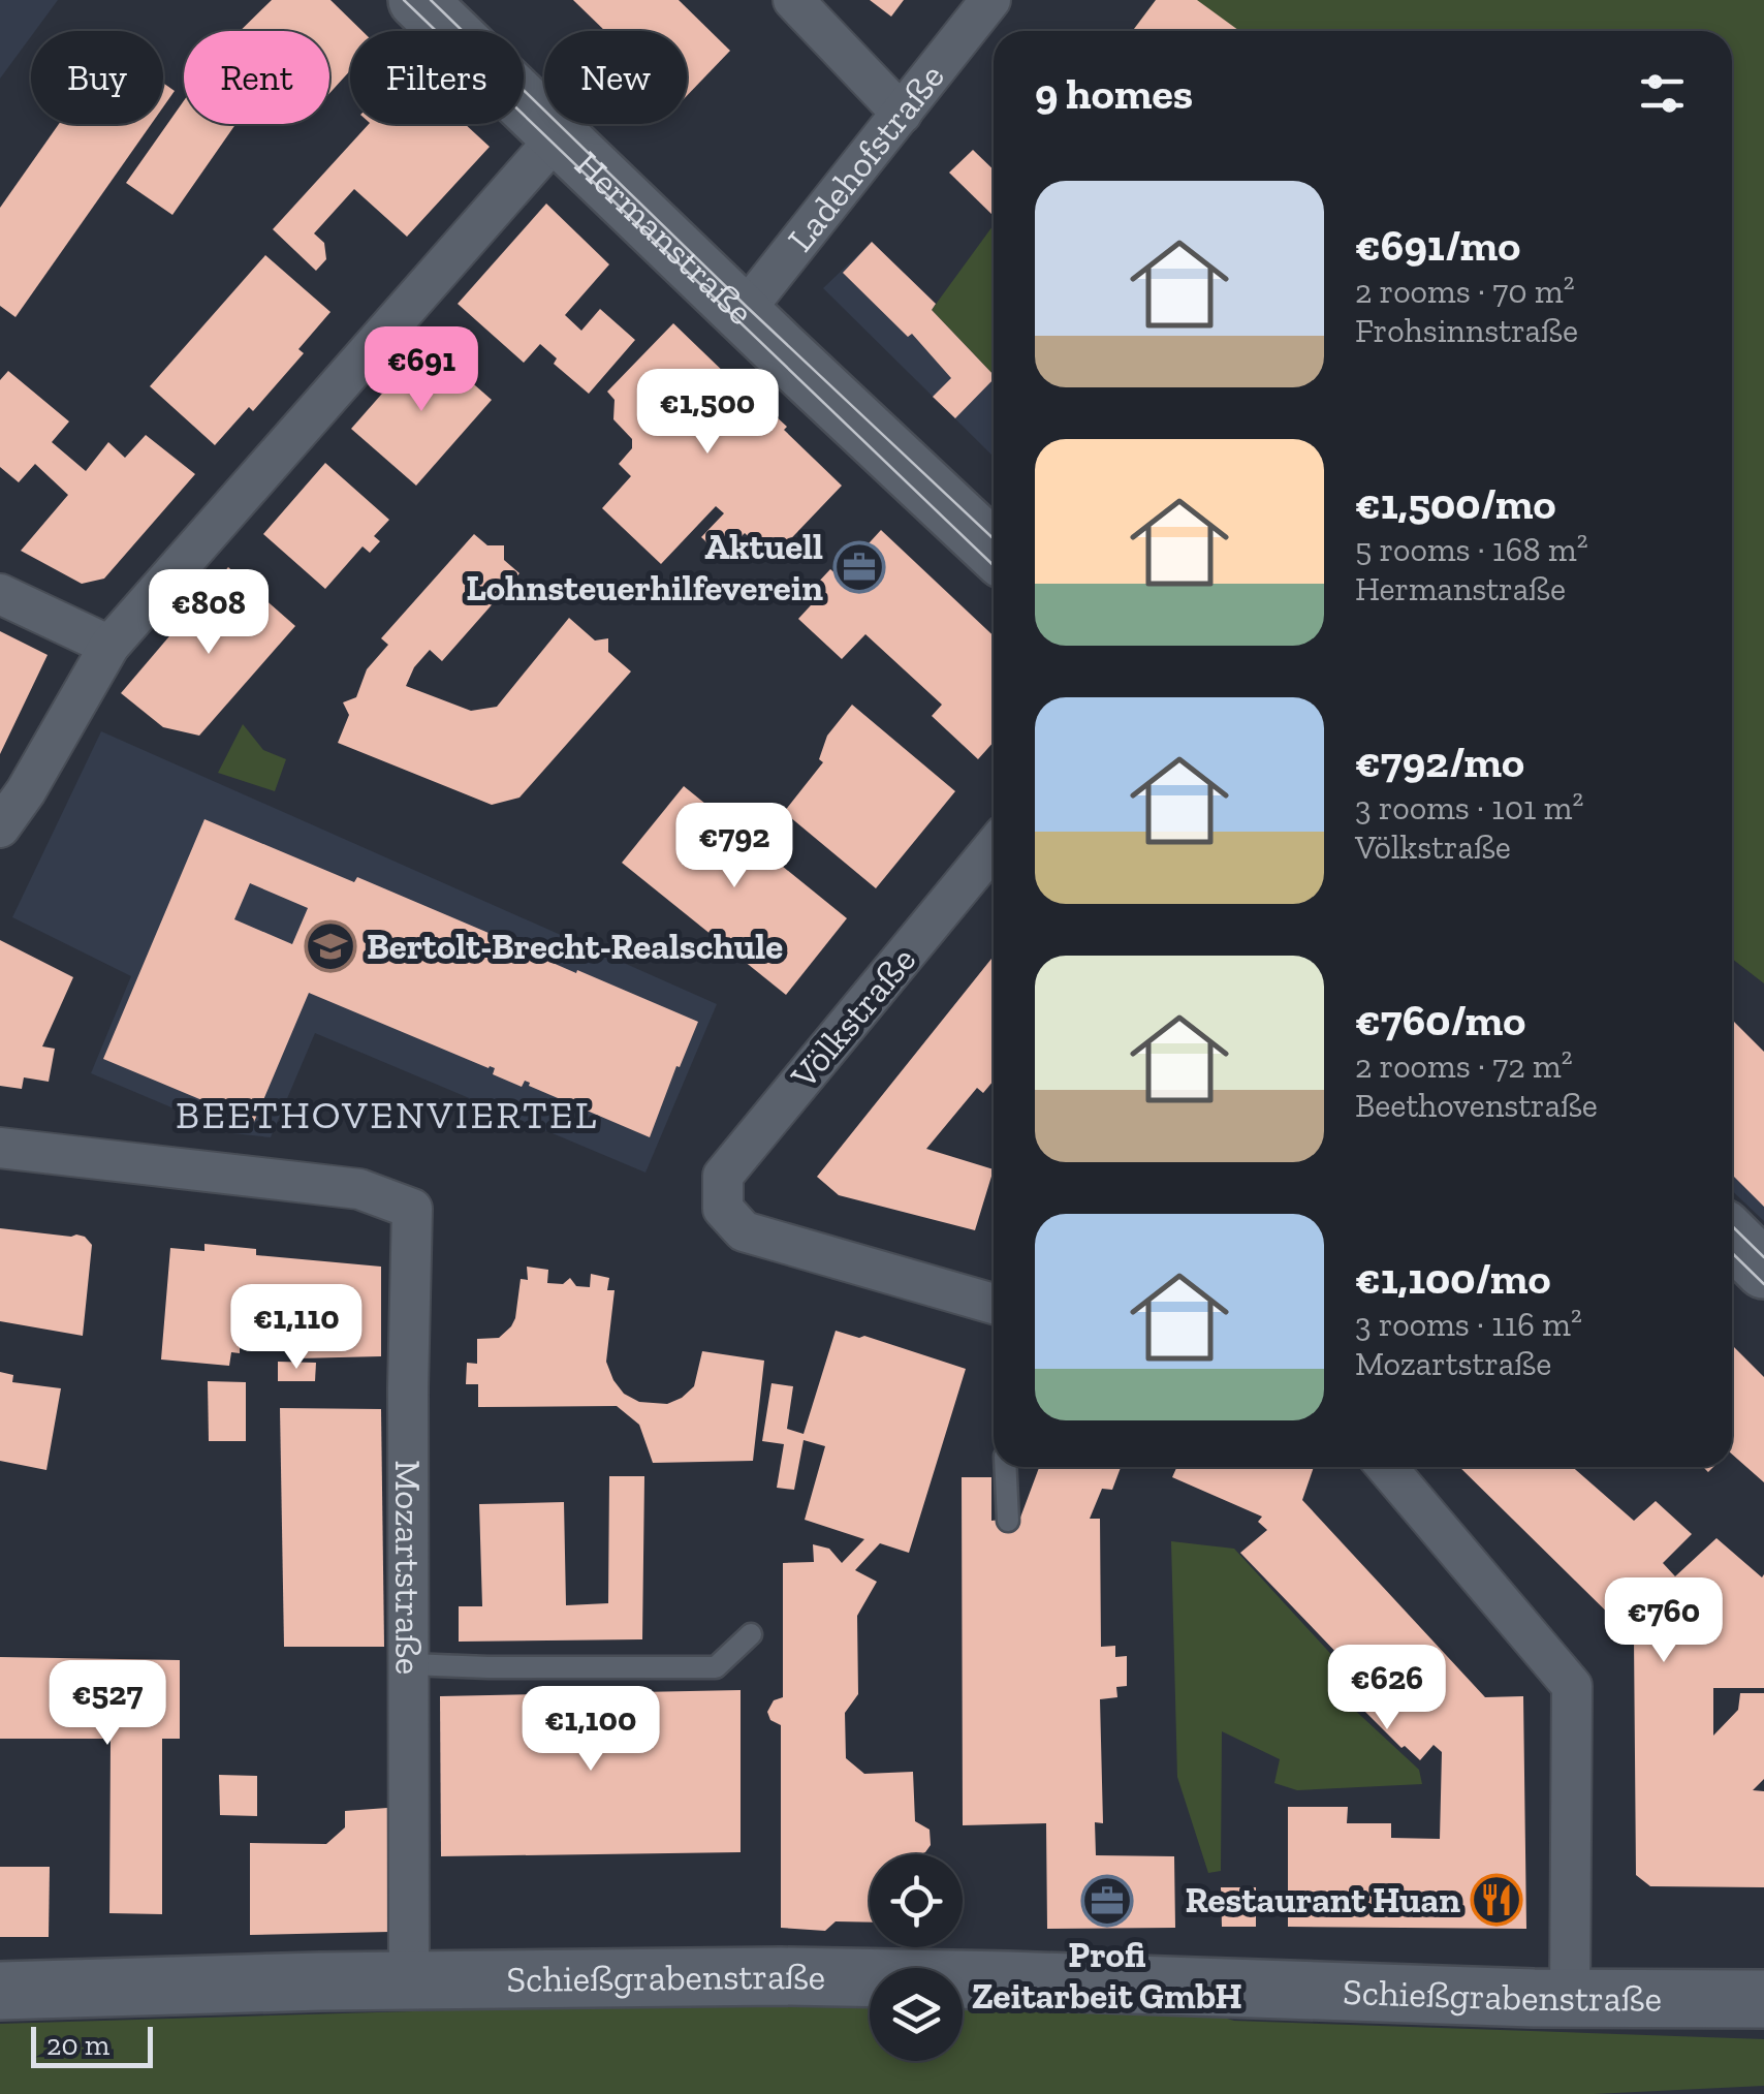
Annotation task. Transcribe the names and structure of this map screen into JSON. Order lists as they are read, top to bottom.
{
  "streets": {
    "main road": ["Hermanstraße", "Schießgrabenstraße"],
    "street": ["Ladehofstraße", "Völkstraße", "Mozartstraße"]
  },
  "crossings": [
    ["Ladehofstraße", "Hermanstraße"],
    ["Mozartstraße", "Schießgrabenstraße"]
  ],
  "districts": ["BEETHOVENVIERTEL"],
  "places": {
    "office": ["Aktuell Lohnsteuerhilfeverein", "Profi Zeitarbeit GmbH"],
    "school or university": ["Bertolt-Brecht-Realschule"],
    "restaurant": ["Restaurant Huan"]
  },
  "scale_bar": "20 m",
  "page": {
    "chip": [
      "Buy",
      "Rent",
      "Filters",
      "New"
    ],
    "heading": "9 homes",
    "list": [
      {
        "name": "€691/mo",
        "note": "2 rooms · 70 m² · Frohsinnstraße"
      },
      {
        "name": "€1,500/mo",
        "note": "5 rooms · 168 m² · Hermanstraße"
      },
      {
        "name": "€792/mo",
        "note": "3 rooms · 101 m² · Völkstraße"
      },
      {
        "name": "€760/mo",
        "note": "2 rooms · 72 m² · Beethovenstraße"
      },
      {
        "name": "€1,100/mo",
        "note": "3 rooms · 116 m² · Mozartstraße"
      }
    ],
    "price": [
      "€691",
      "€1,500",
      "€808",
      "€792",
      "€1,110",
      "€760",
      "€626",
      "€527",
      "€1,100"
    ],
    "scale": "20 m"
  }
}
